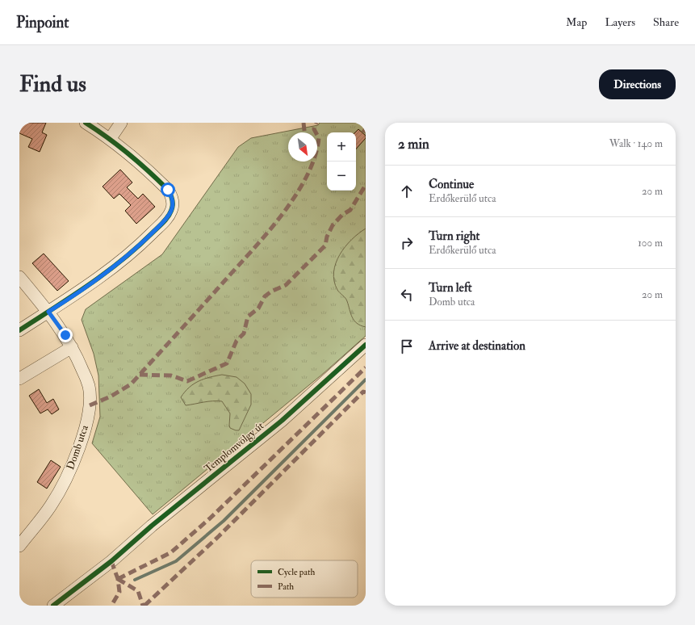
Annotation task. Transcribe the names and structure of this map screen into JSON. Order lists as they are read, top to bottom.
{
  "streets": {
    "street": ["Domb utca", "Templomvölgy út"]
  },
  "legend": ["Cycle path", "Path"],
  "north": "bottom right",
  "page": {
    "header": "Pinpoint",
    "nav": ["Map", "Layers", "Share"],
    "buttons": "Directions",
    "title": "Find us",
    "heading": ["2 min", "Walk · 140 m"],
    "map_buttons": ["+", "−"],
    "list": [
      ["Continue", "Erdőkerülő utca", "20 m"],
      ["Turn right", "Erdőkerülő utca", "100 m"],
      ["Turn left", "Domb utca", "20 m"],
      "Arrive at destination"
    ]
  }
}
